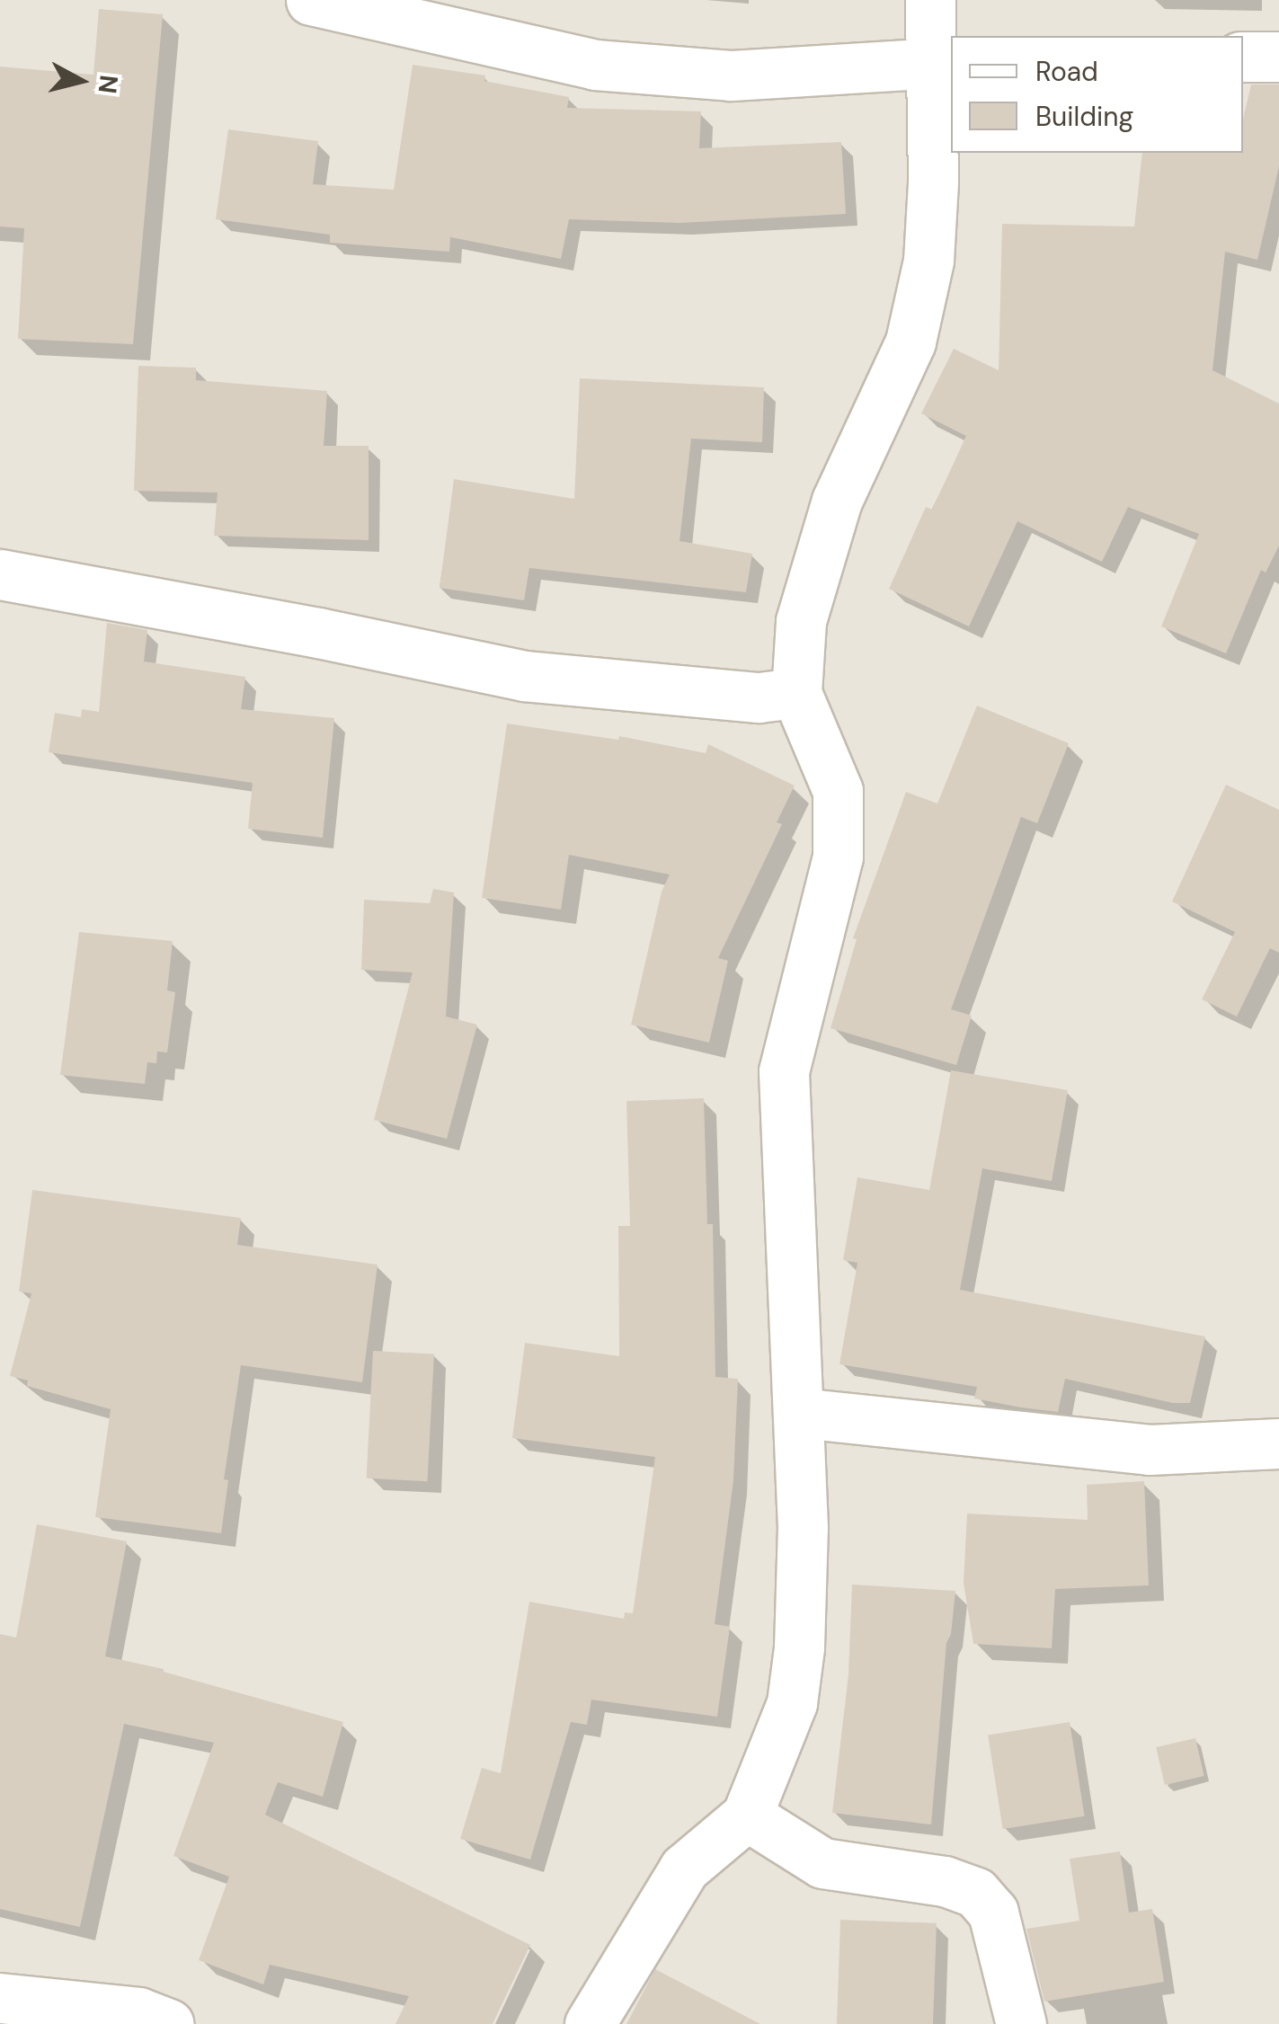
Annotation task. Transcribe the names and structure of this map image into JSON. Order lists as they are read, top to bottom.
{
  "legend": ["Road", "Building"],
  "north": "right"
}
